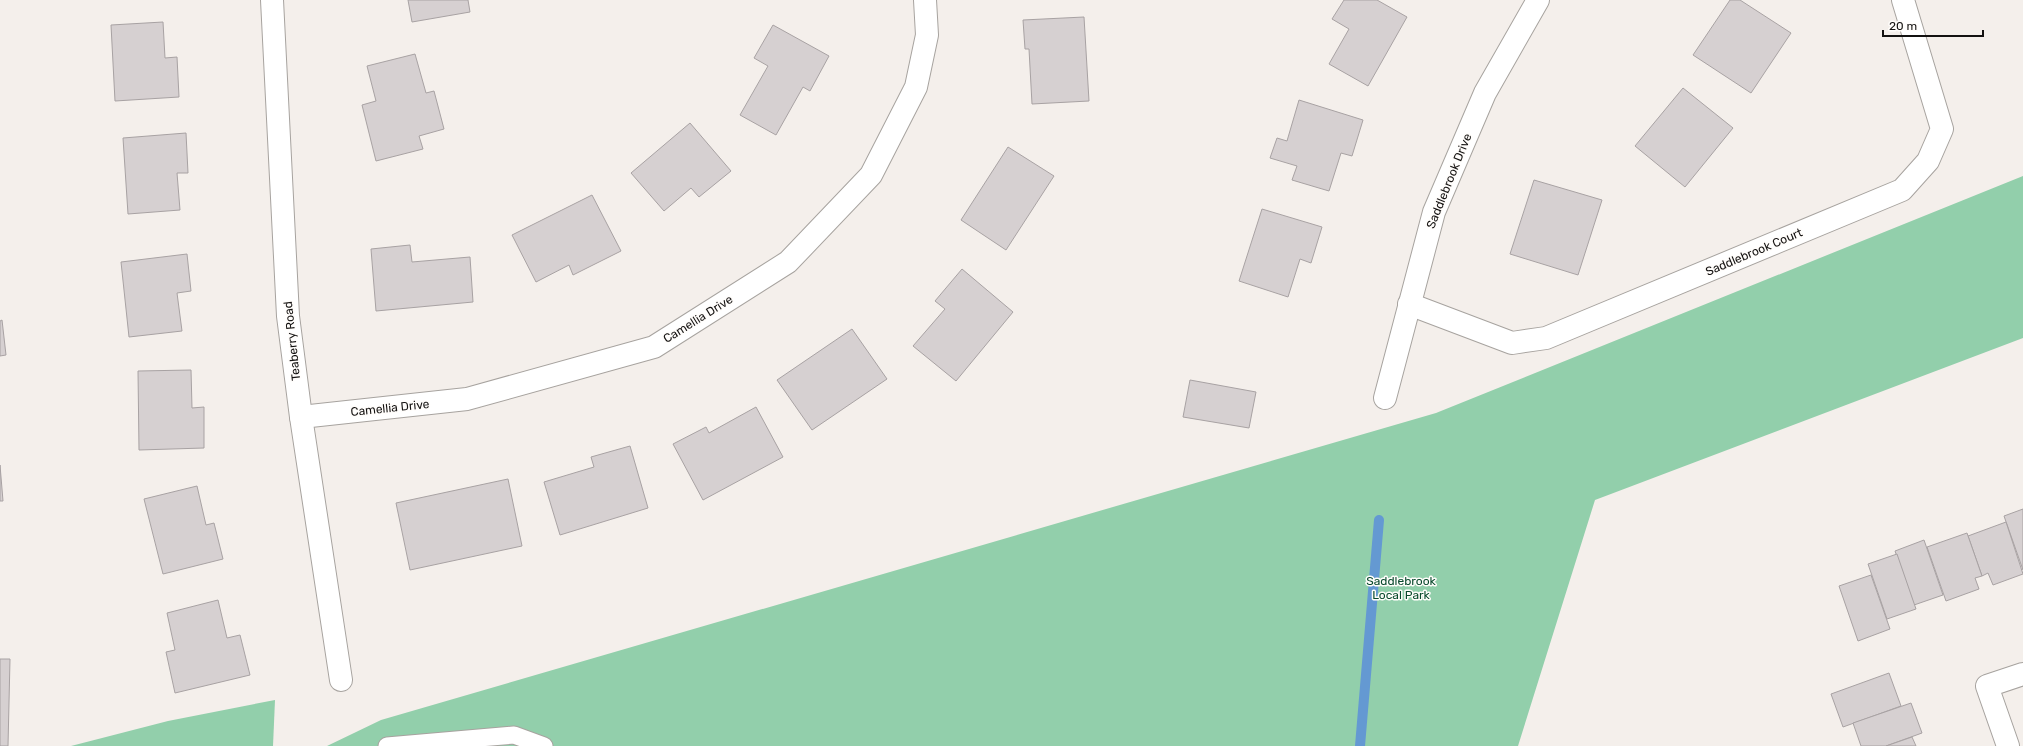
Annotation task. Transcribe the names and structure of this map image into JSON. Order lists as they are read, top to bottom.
{
  "streets": {
    "street": [
      "Saddlebrook Drive",
      "Saddlebrook Court",
      "Camellia Drive",
      "Teaberry Road"
    ]
  },
  "crossings": [
    ["Saddlebrook Drive", "Saddlebrook Court"],
    ["Camellia Drive", "Teaberry Road"]
  ],
  "parks": ["Saddlebrook Local Park"],
  "scale_bar": "20 m"
}
